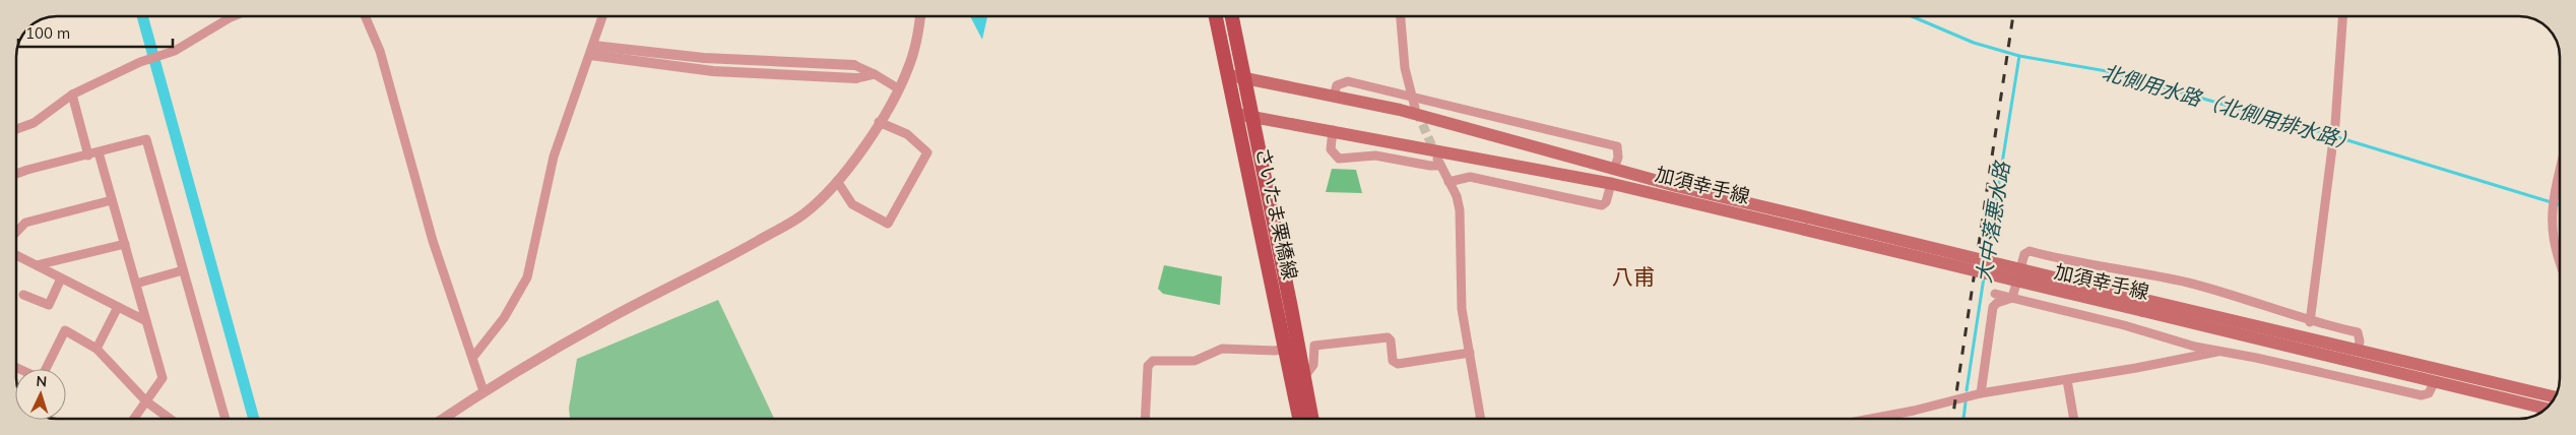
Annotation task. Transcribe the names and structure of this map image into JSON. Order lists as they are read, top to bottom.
{
  "streets": {
    "main road": ["加須幸手線", "さいたま栗橋線"]
  },
  "crossings": [
    ["加須幸手線", "さいたま栗橋線"]
  ],
  "districts": ["八甫"],
  "water": ["北側用水路（北側用排水路）", "大中落悪水路"],
  "scale_bar": "100 m",
  "north": "top"
}
